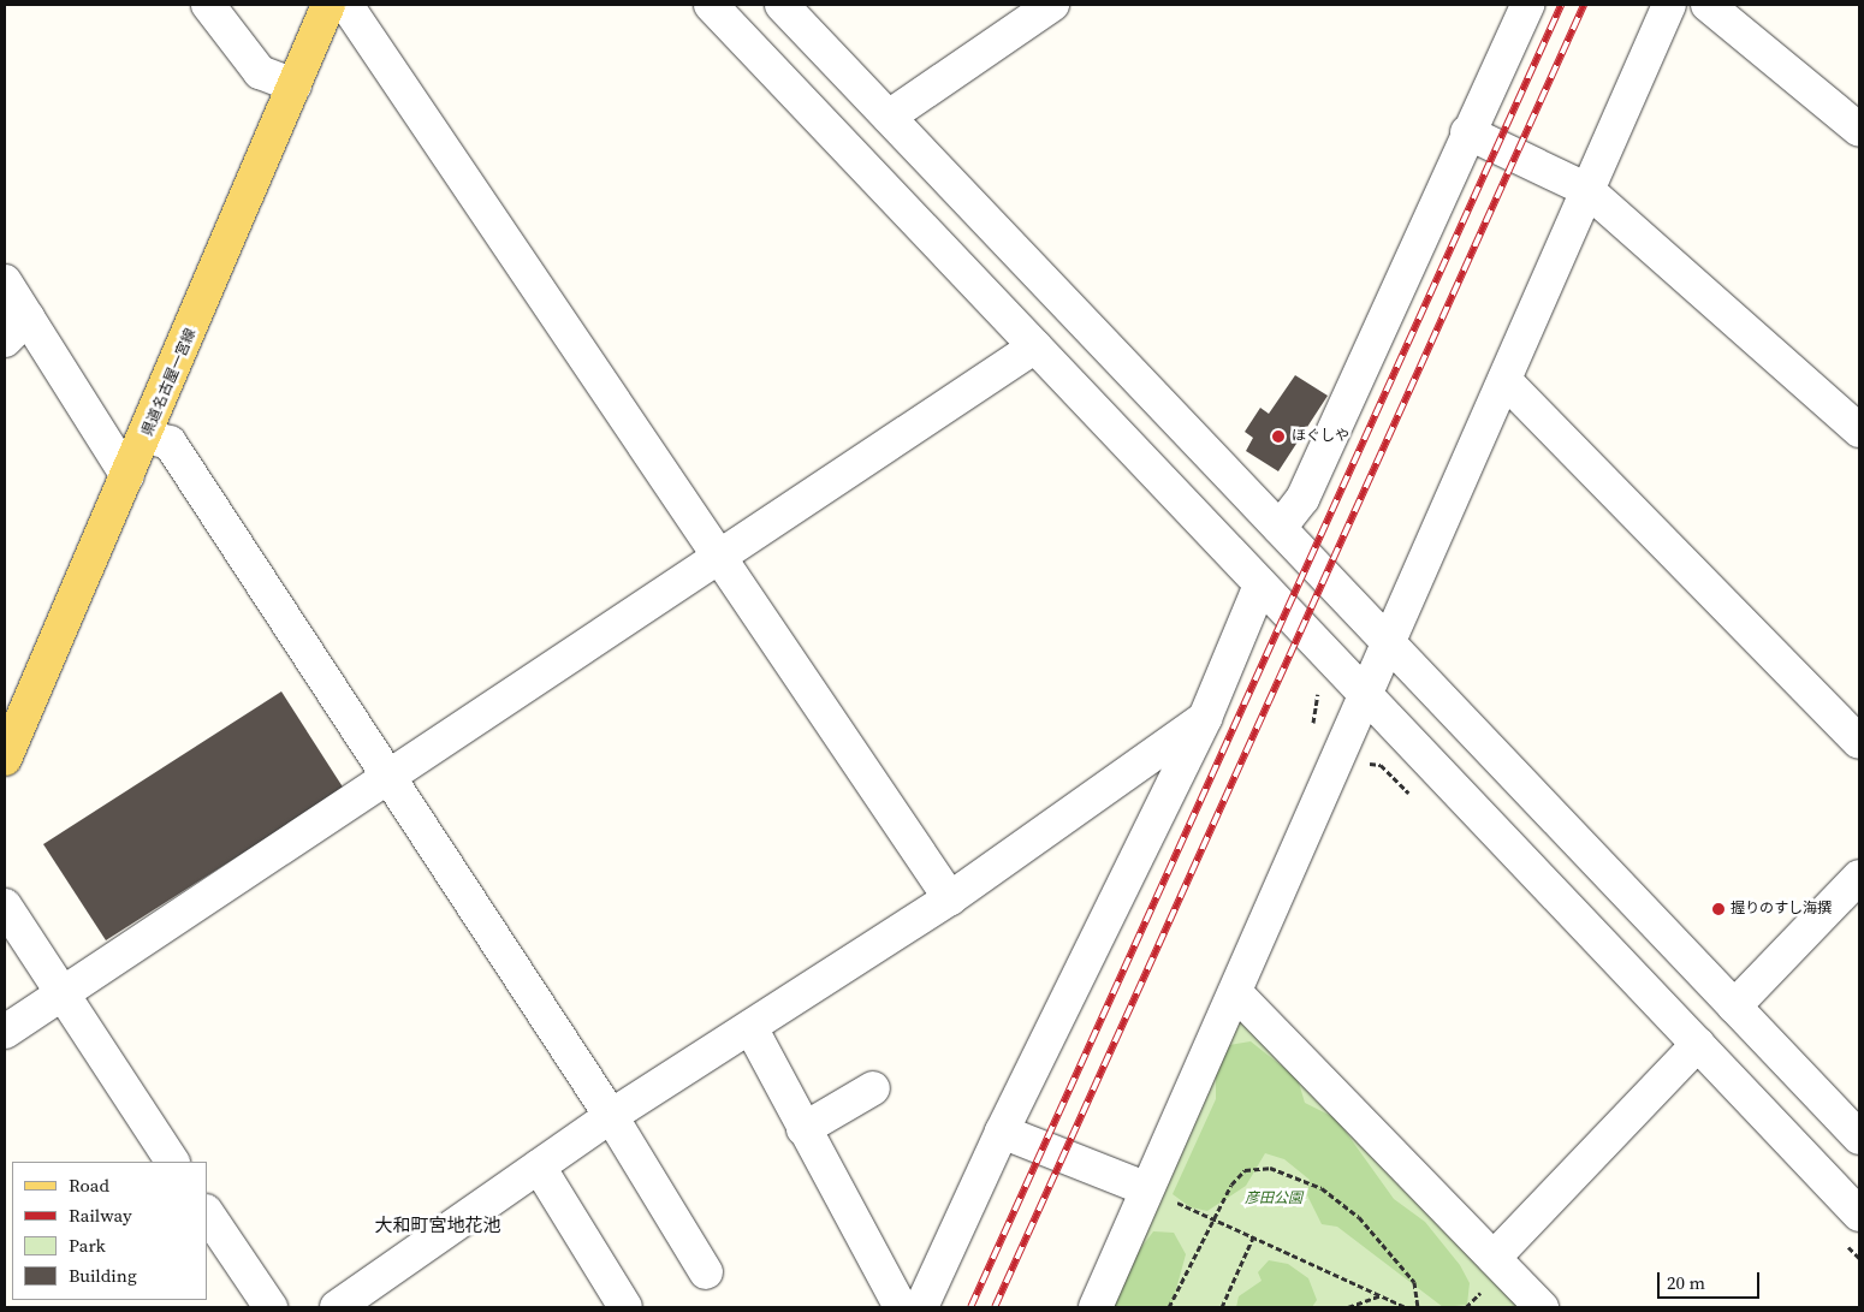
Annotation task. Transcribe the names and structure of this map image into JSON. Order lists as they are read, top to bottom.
{
  "streets": {
    "main road": ["県道名古屋一宮線"]
  },
  "districts": ["大和町宮地花池"],
  "parks": ["彦田公園"],
  "places": ["ほぐしや", "握りのすし海撰"],
  "legend": [
    "Road",
    "Railway",
    "Park",
    "Building"
  ],
  "scale_bar": "20 m"
}
